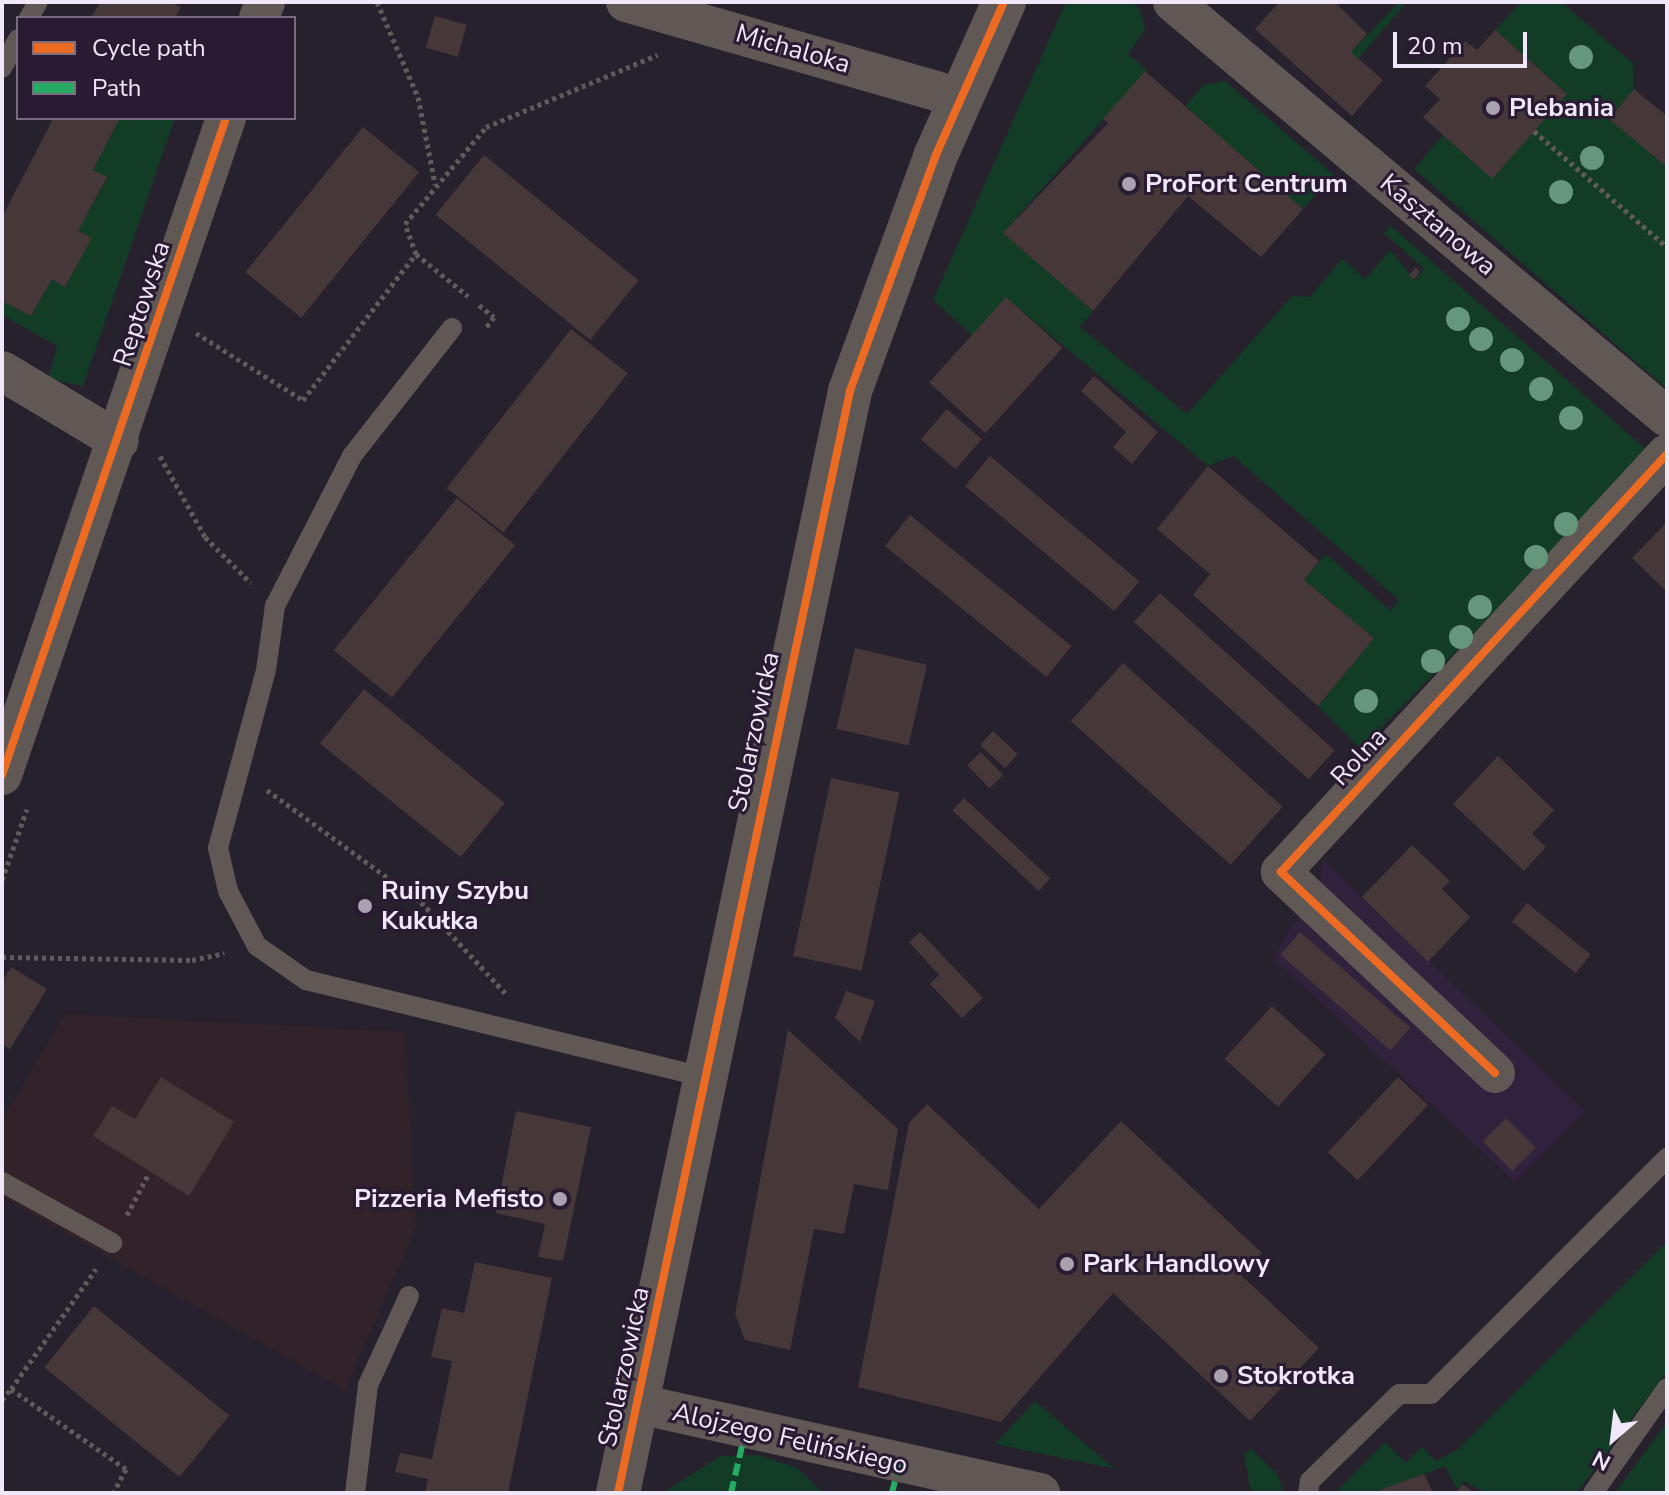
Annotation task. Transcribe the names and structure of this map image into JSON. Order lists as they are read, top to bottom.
{
  "streets": {
    "street": [
      "Michaloka",
      "Kasztanowa",
      "Reptowska",
      "Stolarzowicka",
      "Rolna",
      "Alojzego Felińskiego"
    ]
  },
  "crossings": [
    ["Michaloka", "Stolarzowicka"],
    ["Stolarzowicka", "Alojzego Felińskiego"]
  ],
  "places": [
    "Plebania",
    "ProFort Centrum",
    "Ruiny Szybu Kukułka",
    "Pizzeria Mefisto",
    "Park Handlowy",
    "Stokrotka"
  ],
  "legend": ["Cycle path", "Path"],
  "scale_bar": "20 m",
  "north": "bottom left"
}
